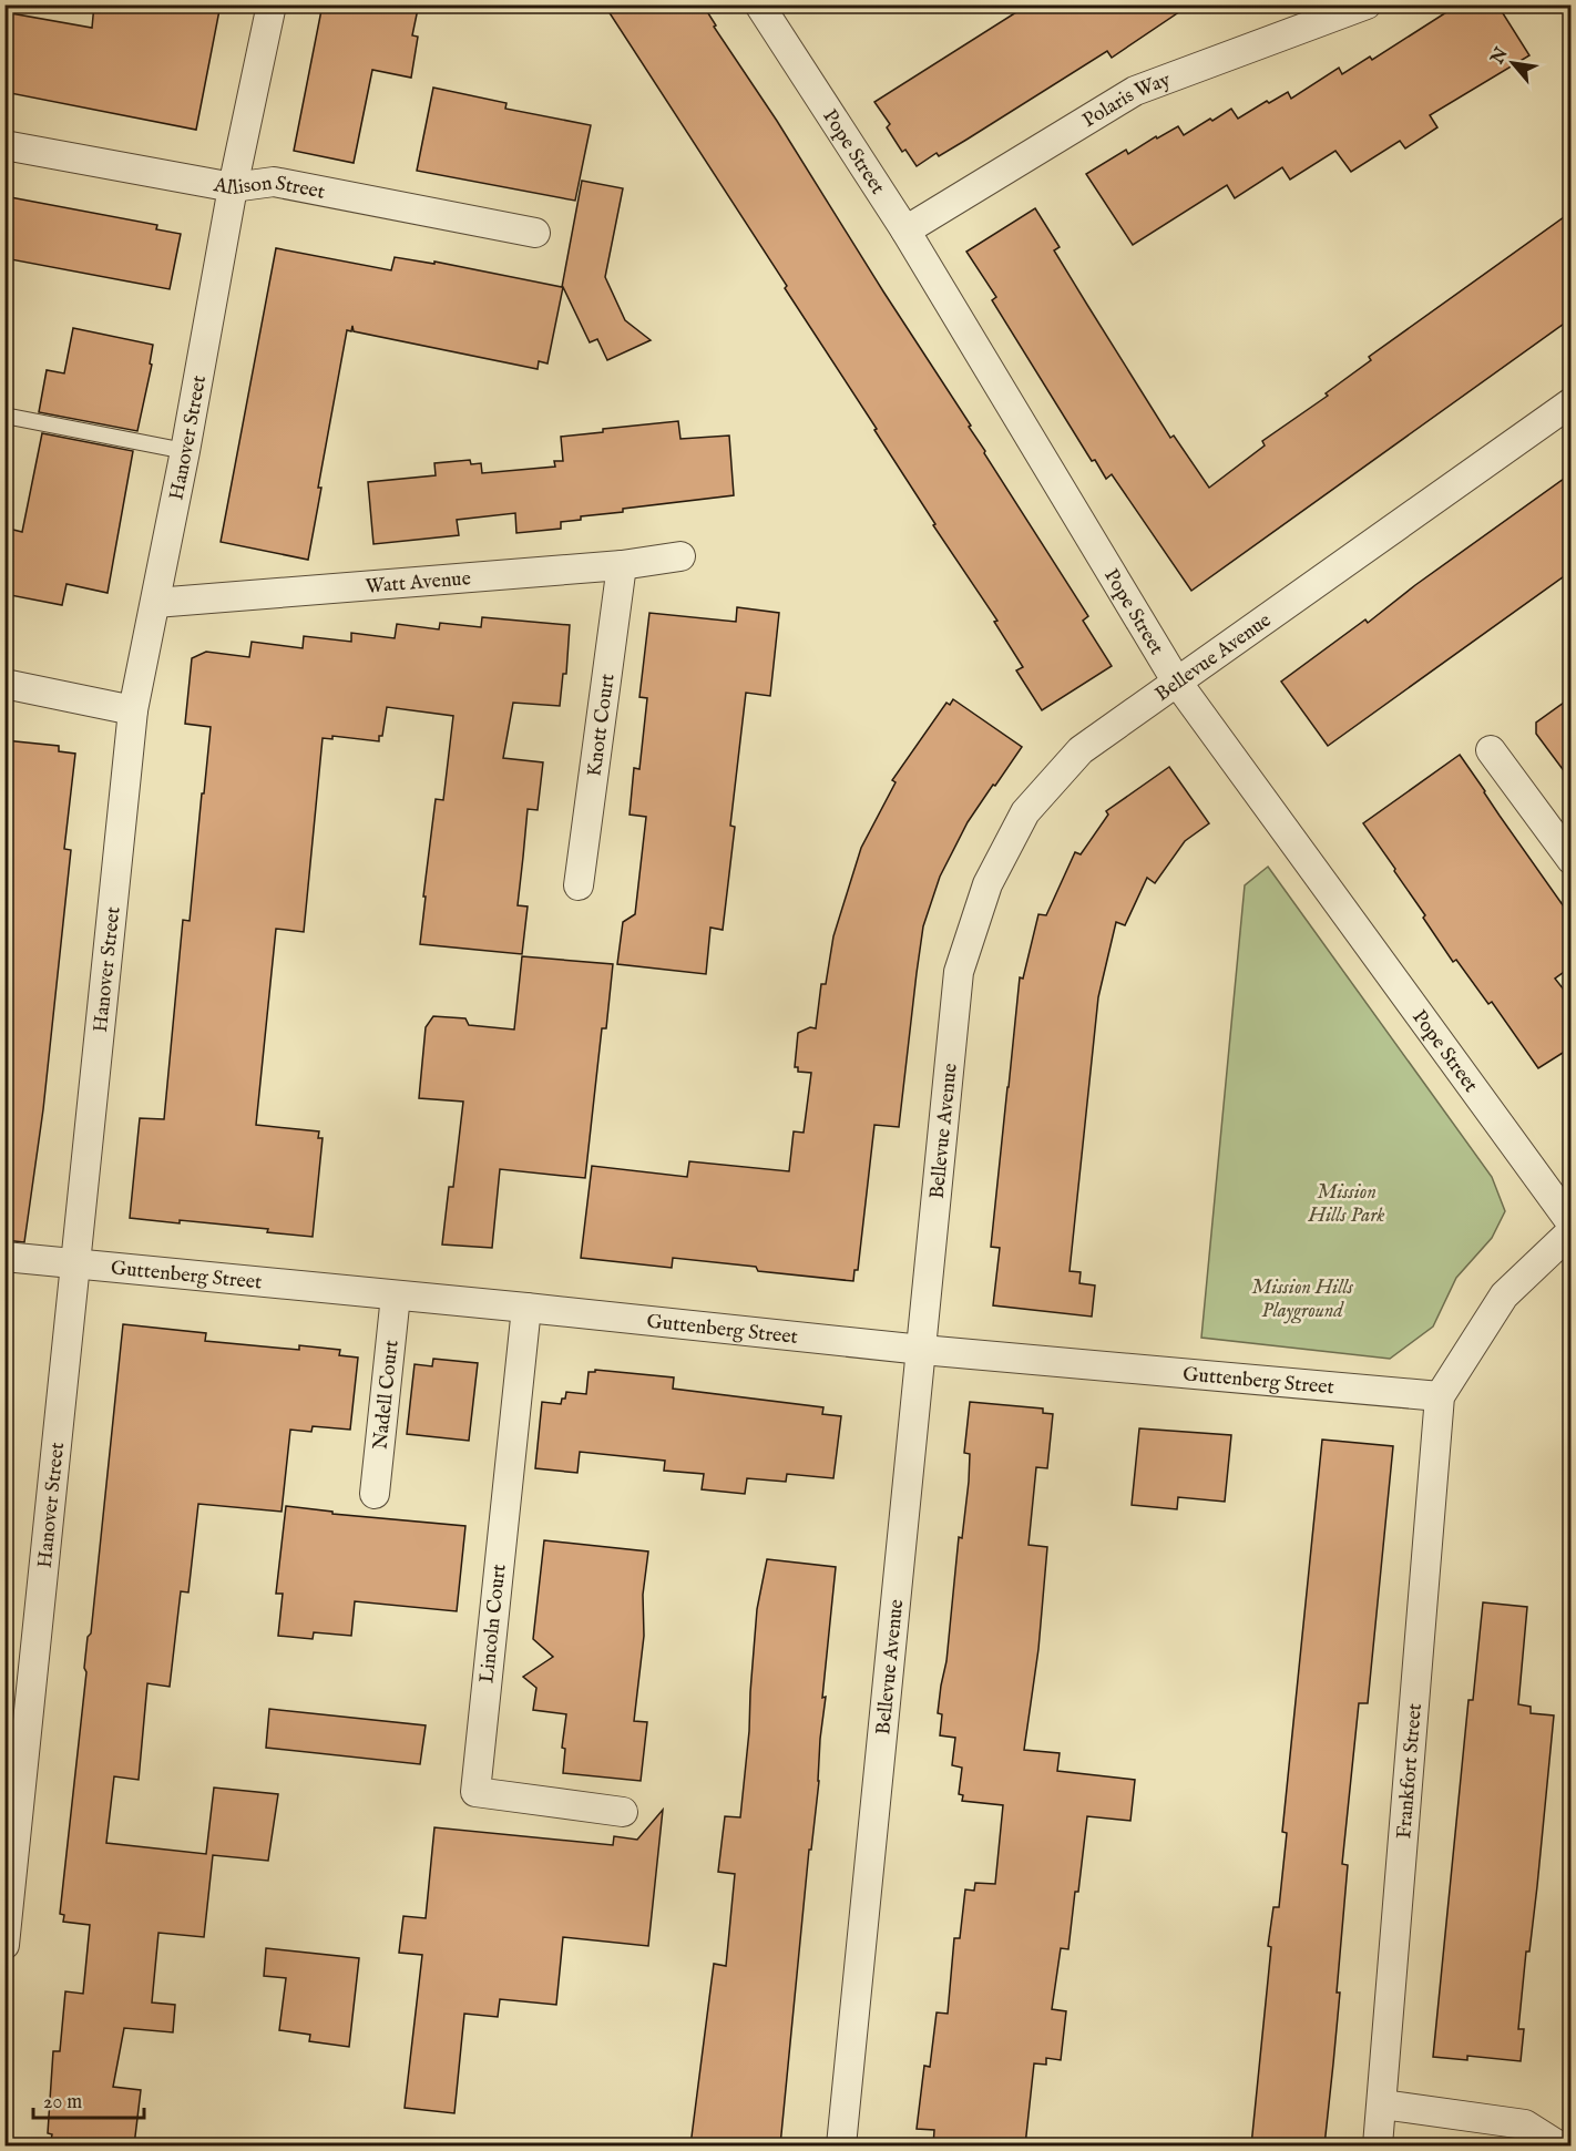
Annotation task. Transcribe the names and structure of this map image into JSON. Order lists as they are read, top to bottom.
{
  "streets": {
    "street": [
      "Polaris Way",
      "Pope Street",
      "Allison Street",
      "Hanover Street",
      "Watt Avenue",
      "Bellevue Avenue",
      "Knott Court",
      "Guttenberg Street",
      "Nadell Court",
      "Lincoln Court",
      "Frankfort Street"
    ]
  },
  "crossings": [
    ["Polaris Way", "Pope Street"],
    ["Pope Street", "Bellevue Avenue"],
    ["Allison Street", "Hanover Street"],
    ["Hanover Street", "Watt Avenue"],
    ["Hanover Street", "Guttenberg Street"],
    ["Watt Avenue", "Knott Court"],
    ["Bellevue Avenue", "Guttenberg Street"],
    ["Guttenberg Street", "Nadell Court"],
    ["Guttenberg Street", "Lincoln Court"],
    ["Guttenberg Street", "Frankfort Street"]
  ],
  "parks": ["Mission Hills Park", "Mission Hills Playground"],
  "scale_bar": "20 m",
  "north": "top left"
}
